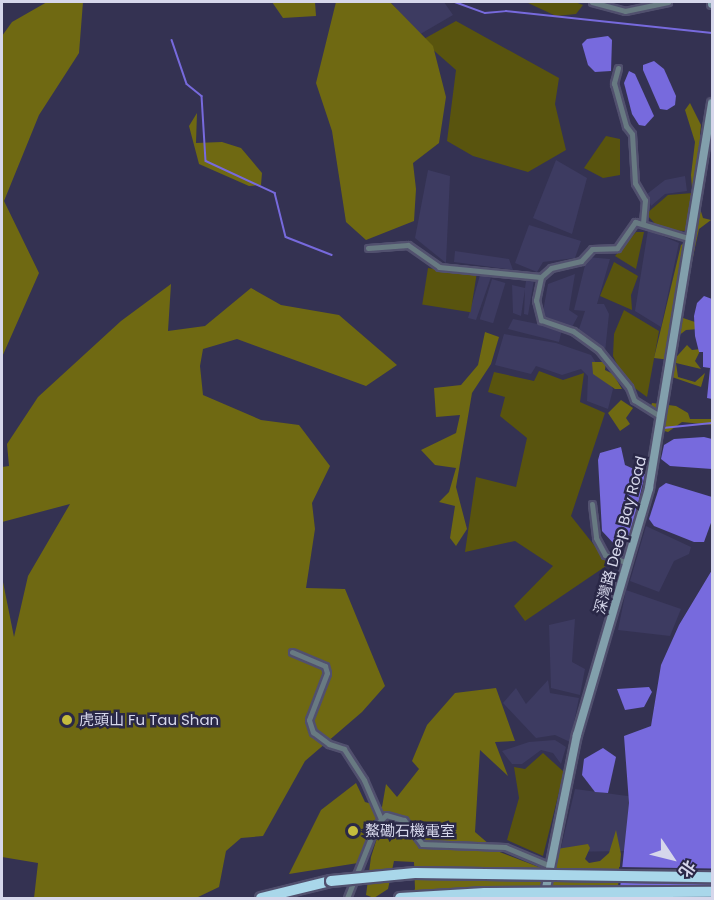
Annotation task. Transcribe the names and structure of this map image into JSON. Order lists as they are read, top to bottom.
{
  "streets": {
    "street": ["深灣路 Deep Bay Road"]
  },
  "places": ["虎頭山 Fu Tau Shan", "鰲磡石機電室"],
  "north": "bottom right"
}
